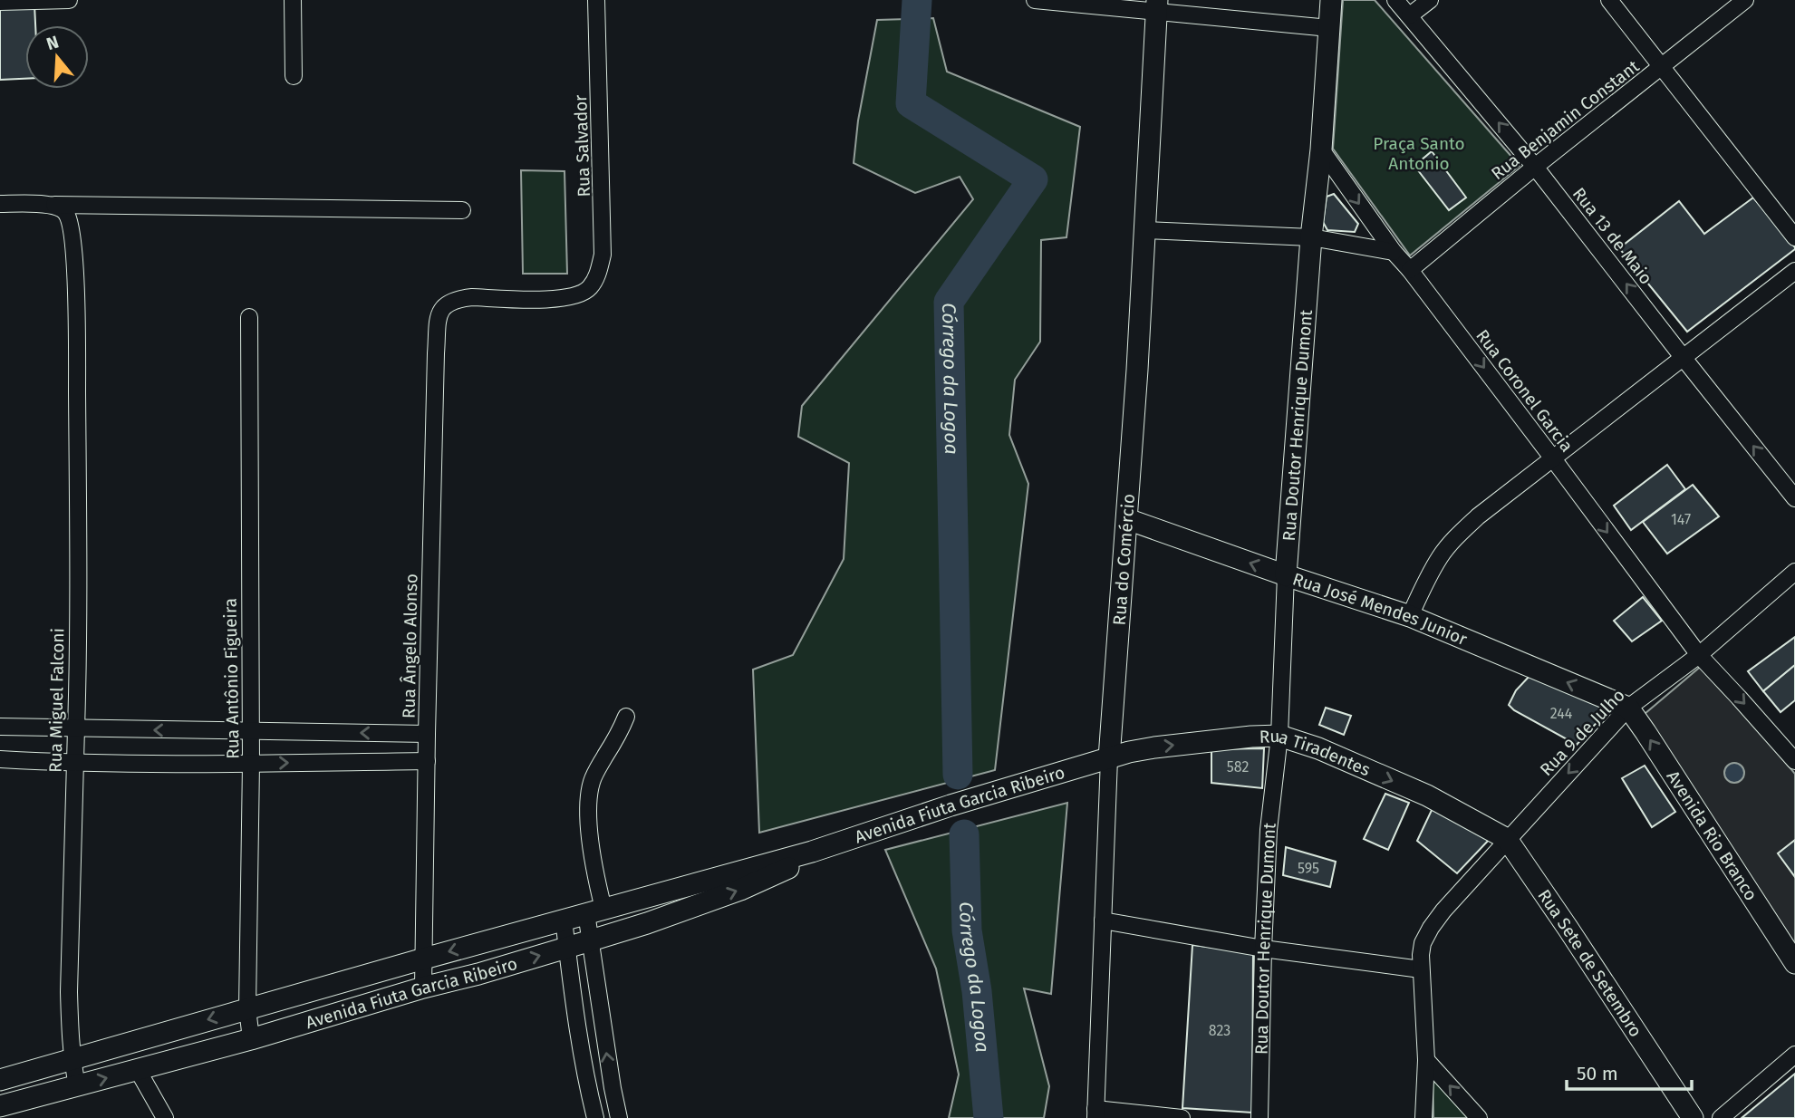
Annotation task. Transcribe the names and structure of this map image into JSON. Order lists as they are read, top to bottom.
{
  "streets": {
    "main road": [
      "Rua Doutor Henrique Dumont",
      "Rua do Comércio",
      "Rua José Mendes Junior",
      "Rua Tiradentes",
      "Avenida Fiuta Garcia Ribeiro",
      "Avenida Rio Branco",
      "Rua Sete de Setembro"
    ],
    "street": [
      "Rua Benjamin Constant",
      "Rua Salvador",
      "Rua 13 de Maio",
      "Rua Coronel Garcia",
      "Rua Ângelo Alonso",
      "Rua Antônio Figueira",
      "Rua Miguel Falconi",
      "Rua 9 de Julho"
    ]
  },
  "crossings": [
    ["Rua Benjamin Constant", "Rua 13 de Maio"],
    ["Rua Benjamin Constant", "Rua Coronel Garcia"],
    ["Rua Salvador", "Rua Ângelo Alonso"],
    ["Rua Coronel Garcia", "Rua Doutor Henrique Dumont"],
    ["Rua Coronel Garcia", "Rua 9 de Julho"],
    ["Rua Doutor Henrique Dumont", "Rua José Mendes Junior"],
    ["Rua Doutor Henrique Dumont", "Rua Tiradentes"],
    ["Rua do Comércio", "Rua José Mendes Junior"],
    ["Rua do Comércio", "Rua Tiradentes"],
    ["Rua do Comércio", "Avenida Fiuta Garcia Ribeiro"],
    ["Rua José Mendes Junior", "Rua 9 de Julho"],
    ["Rua José Mendes Junior", "Avenida Rio Branco"],
    ["Rua Ângelo Alonso", "Avenida Fiuta Garcia Ribeiro"],
    ["Rua Antônio Figueira", "Avenida Fiuta Garcia Ribeiro"],
    ["Rua Miguel Falconi", "Avenida Fiuta Garcia Ribeiro"],
    ["Rua 9 de Julho", "Rua Tiradentes"],
    ["Rua 9 de Julho", "Avenida Rio Branco"],
    ["Rua 9 de Julho", "Rua Sete de Setembro"],
    ["Rua Tiradentes", "Avenida Fiuta Garcia Ribeiro"],
    ["Rua Tiradentes", "Rua Sete de Setembro"]
  ],
  "one_way": [
    "Rua 13 de Maio",
    "Rua Coronel Garcia",
    "Rua José Mendes Junior",
    "Rua Tiradentes",
    "Avenida Rio Branco"
  ],
  "water": ["Córrego da Logoa"],
  "parks": ["Praça Santo Antonio"],
  "house_numbers": [
    "147",
    "244",
    "582",
    "595",
    "823"
  ],
  "scale_bar": "50 m",
  "north": "top"
}
